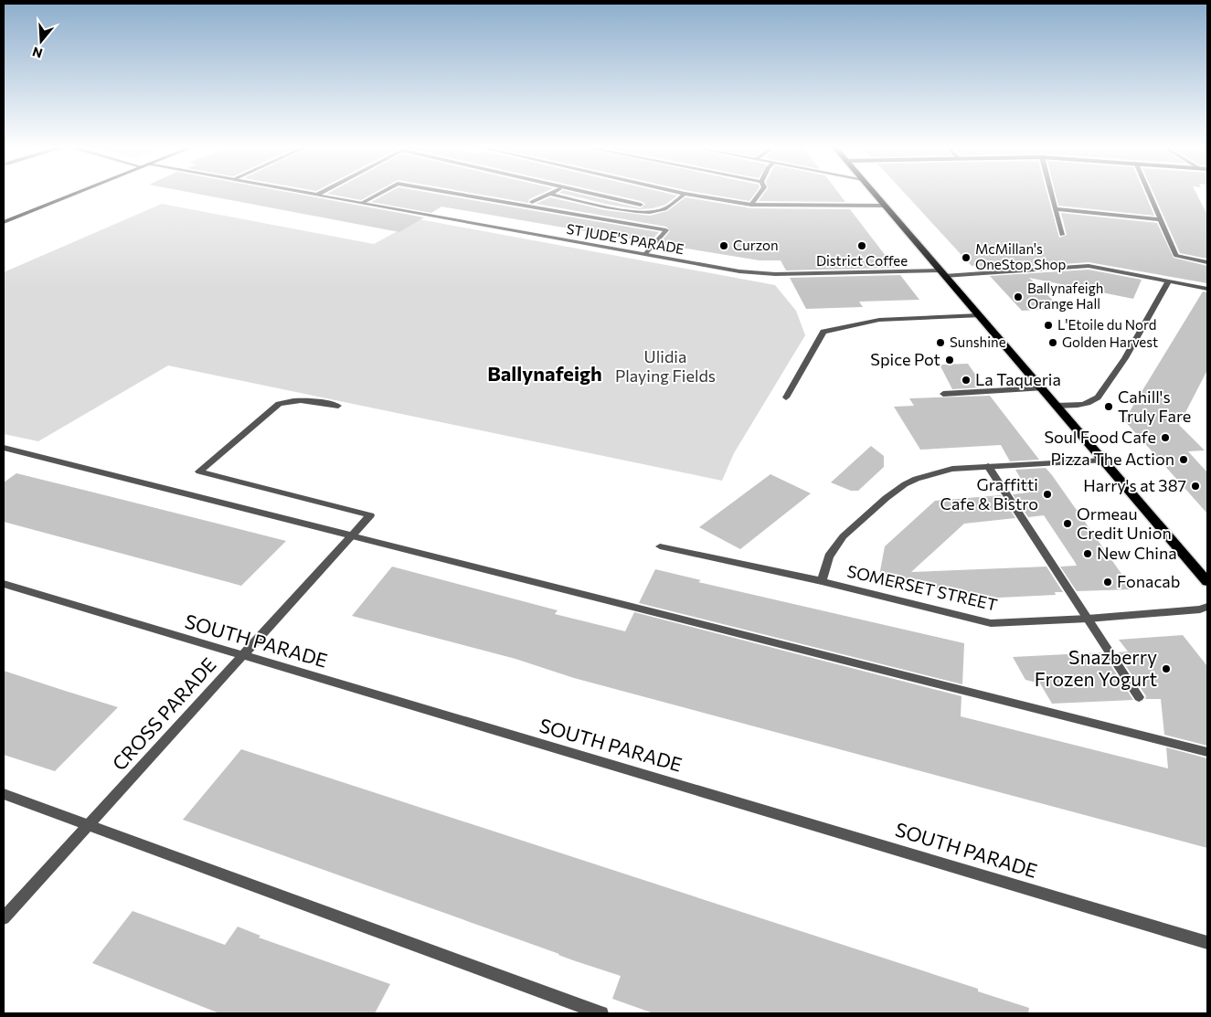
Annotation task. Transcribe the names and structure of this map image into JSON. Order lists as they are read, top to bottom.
{
  "streets": {
    "street": [
      "ST JUDE'S PARADE",
      "SOMERSET STREET",
      "SOUTH PARADE",
      "CROSS PARADE"
    ]
  },
  "crossings": [
    ["SOUTH PARADE", "CROSS PARADE"]
  ],
  "districts": ["Ballynafeigh"],
  "parks": ["Ulidia Playing Fields"],
  "places": [
    "Curzon",
    "District Coffee",
    "McMillan's OneStop Shop",
    "Ballynafeigh Orange Hall",
    "L'Etoile du Nord",
    "Sunshine",
    "Golden Harvest",
    "Spice Pot",
    "La Taqueria",
    "Cahill's Truly Fare",
    "Soul Food Cafe",
    "Pizza The Action",
    "Harry's at 387",
    "Graffitti Cafe & Bistro",
    "Ormeau Credit Union",
    "New China",
    "Fonacab",
    "Snazberry Frozen Yogurt"
  ],
  "north": "bottom"
}
